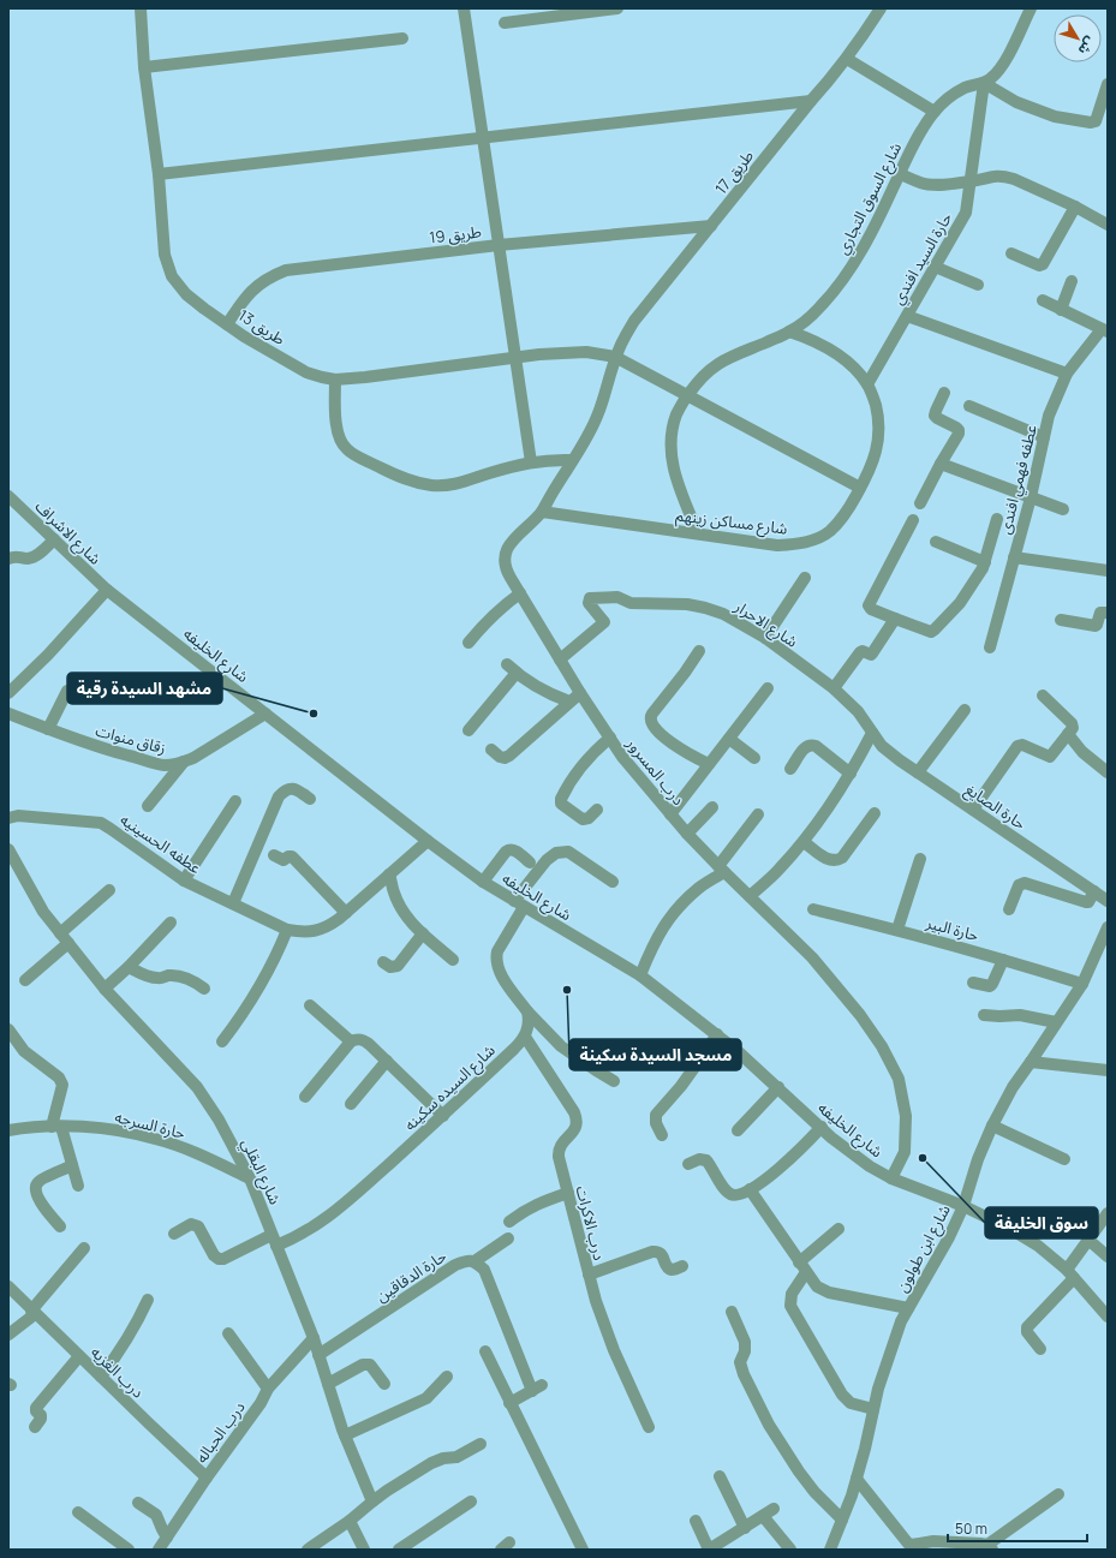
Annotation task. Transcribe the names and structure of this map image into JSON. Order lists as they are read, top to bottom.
{
  "streets": {
    "street": [
      "طريق 17",
      "شارع السوق التجاري",
      "طريق 19",
      "حارة السيد افندي",
      "طريق 13",
      "عطفه فهمي افندى",
      "شارع مساكن زينهم",
      "شارع الاشراف",
      "شارع الاحرار",
      "شارع الخليفه",
      "زقاق منوات",
      "درب المسرور",
      "حارة الصايغ",
      "عطفه الحسينيه",
      "حارة البير",
      "شارع السيده سكينه",
      "حارة السرجه",
      "شارع البقلي",
      "درب الاكرات",
      "شارع ابن طولون",
      "حارة الدقاقين",
      "درب الغزيه",
      "درب الحباله"
    ]
  },
  "crossings": [
    ["طريق 17", "طريق 19"],
    ["طريق 17", "طريق 13"],
    ["طريق 17", "درب المسرور"],
    ["شارع السوق التجاري", "حارة السيد افندي"],
    ["شارع السوق التجاري", "طريق 13"],
    ["شارع السوق التجاري", "شارع مساكن زينهم"],
    ["طريق 19", "طريق 13"],
    ["حارة السيد افندي", "شارع مساكن زينهم"],
    ["طريق 13", "شارع مساكن زينهم"],
    ["طريق 13", "درب المسرور"],
    ["شارع مساكن زينهم", "درب المسرور"],
    ["شارع الاشراف", "شارع الخليفه"],
    ["شارع الاحرار", "درب المسرور"],
    ["شارع الاحرار", "حارة الصايغ"],
    ["شارع الخليفه", "زقاق منوات"],
    ["شارع الخليفه", "درب المسرور"],
    ["شارع الخليفه", "شارع ابن طولون"],
    ["حارة البير", "شارع ابن طولون"],
    ["شارع السيده سكينه", "شارع البقلي"],
    ["شارع السيده سكينه", "درب الاكرات"],
    ["حارة السرجه", "شارع البقلي"],
    ["شارع البقلي", "حارة الدقاقين"],
    ["شارع البقلي", "درب الحباله"],
    ["درب الغزيه", "درب الحباله"]
  ],
  "places": ["مشهد السيدة رقية", "مسجد السيدة سكينة", "سوق الخليفة"],
  "scale_bar": "50 m",
  "north": "bottom right"
}
